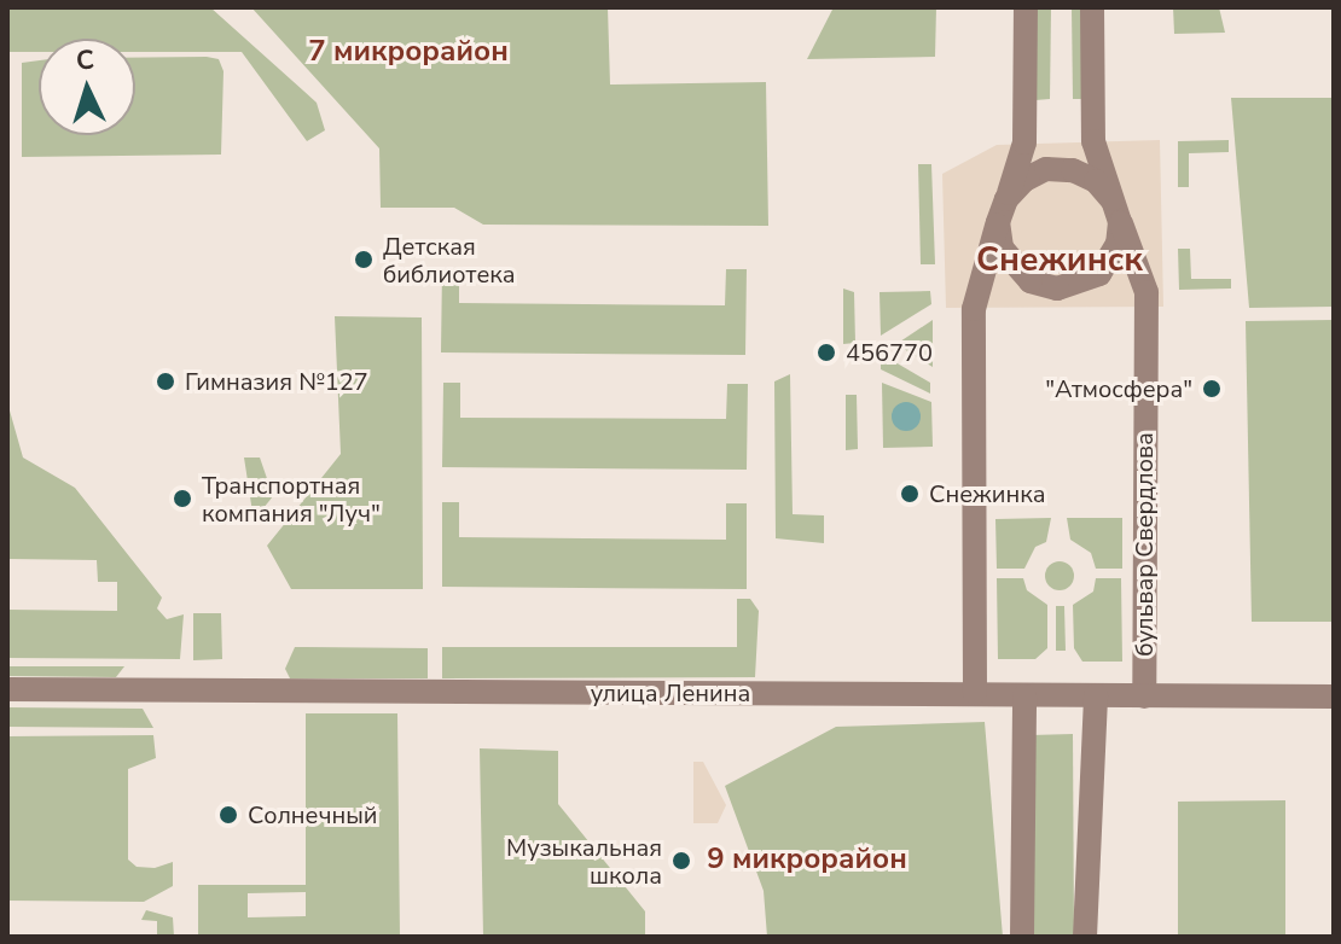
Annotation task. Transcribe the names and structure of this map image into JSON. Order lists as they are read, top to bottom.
{
  "streets": {
    "street": ["бульвар Свердлова", "улица Ленина"]
  },
  "crossings": [
    ["бульвар Свердлова", "улица Ленина"]
  ],
  "districts": ["7 микрорайон", "Снежинск", "9 микрорайон"],
  "places": [
    "Детская библиотека",
    "456770",
    "Гимназия №127",
    "\"Атмосфера\"",
    "Снежинка",
    "Транспортная компания \"Луч\"",
    "Солнечный",
    "Музыкальная школа"
  ],
  "north": "top"
}
